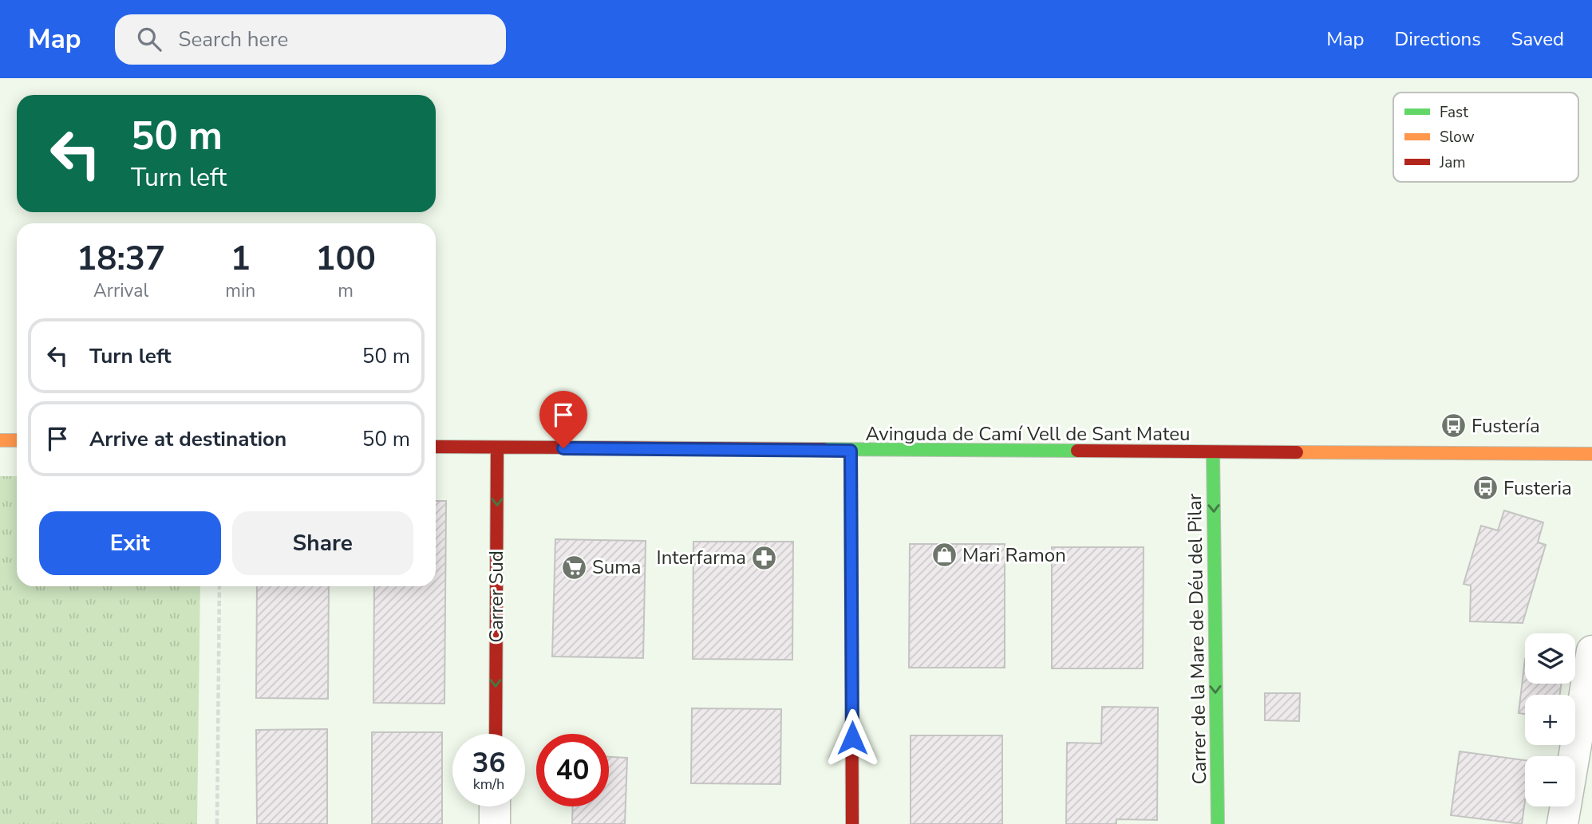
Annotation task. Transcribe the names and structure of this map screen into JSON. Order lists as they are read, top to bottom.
{
  "streets": {
    "street": ["Avinguda de Camí Vell de Sant Mateu", "Carrer Sud", "Carrer de la Mare de Déu del Pilar"]
  },
  "crossings": [
    ["Avinguda de Camí Vell de Sant Mateu", "Carrer Sud"],
    ["Avinguda de Camí Vell de Sant Mateu", "Carrer de la Mare de Déu del Pilar"]
  ],
  "one_way": ["Carrer Sud", "Carrer de la Mare de Déu del Pilar"],
  "places": {
    "bus stop": ["Fustería", "Fusteria"],
    "shop": ["Mari Ramon"],
    "pharmacy": ["Interfarma"],
    "supermarket": ["Suma"]
  },
  "legend": ["Fast", "Slow", "Jam"],
  "page": {
    "header": "Map",
    "search": "Search here",
    "nav": ["Map", "Directions", "Saved"],
    "turn": ["50 m", "Turn left"],
    "eta": [
      "18:37",
      "Arrival",
      "1",
      "min",
      "100",
      "m"
    ],
    "list": [
      {
        "name": "Turn left",
        "value": "50 m"
      },
      {
        "name": "Arrive at destination",
        "value": "50 m"
      }
    ],
    "buttons": ["Exit", "Share"],
    "map_buttons": ["+", "−"],
    "speed": "36 km/h",
    "limit": "40"
  }
}
